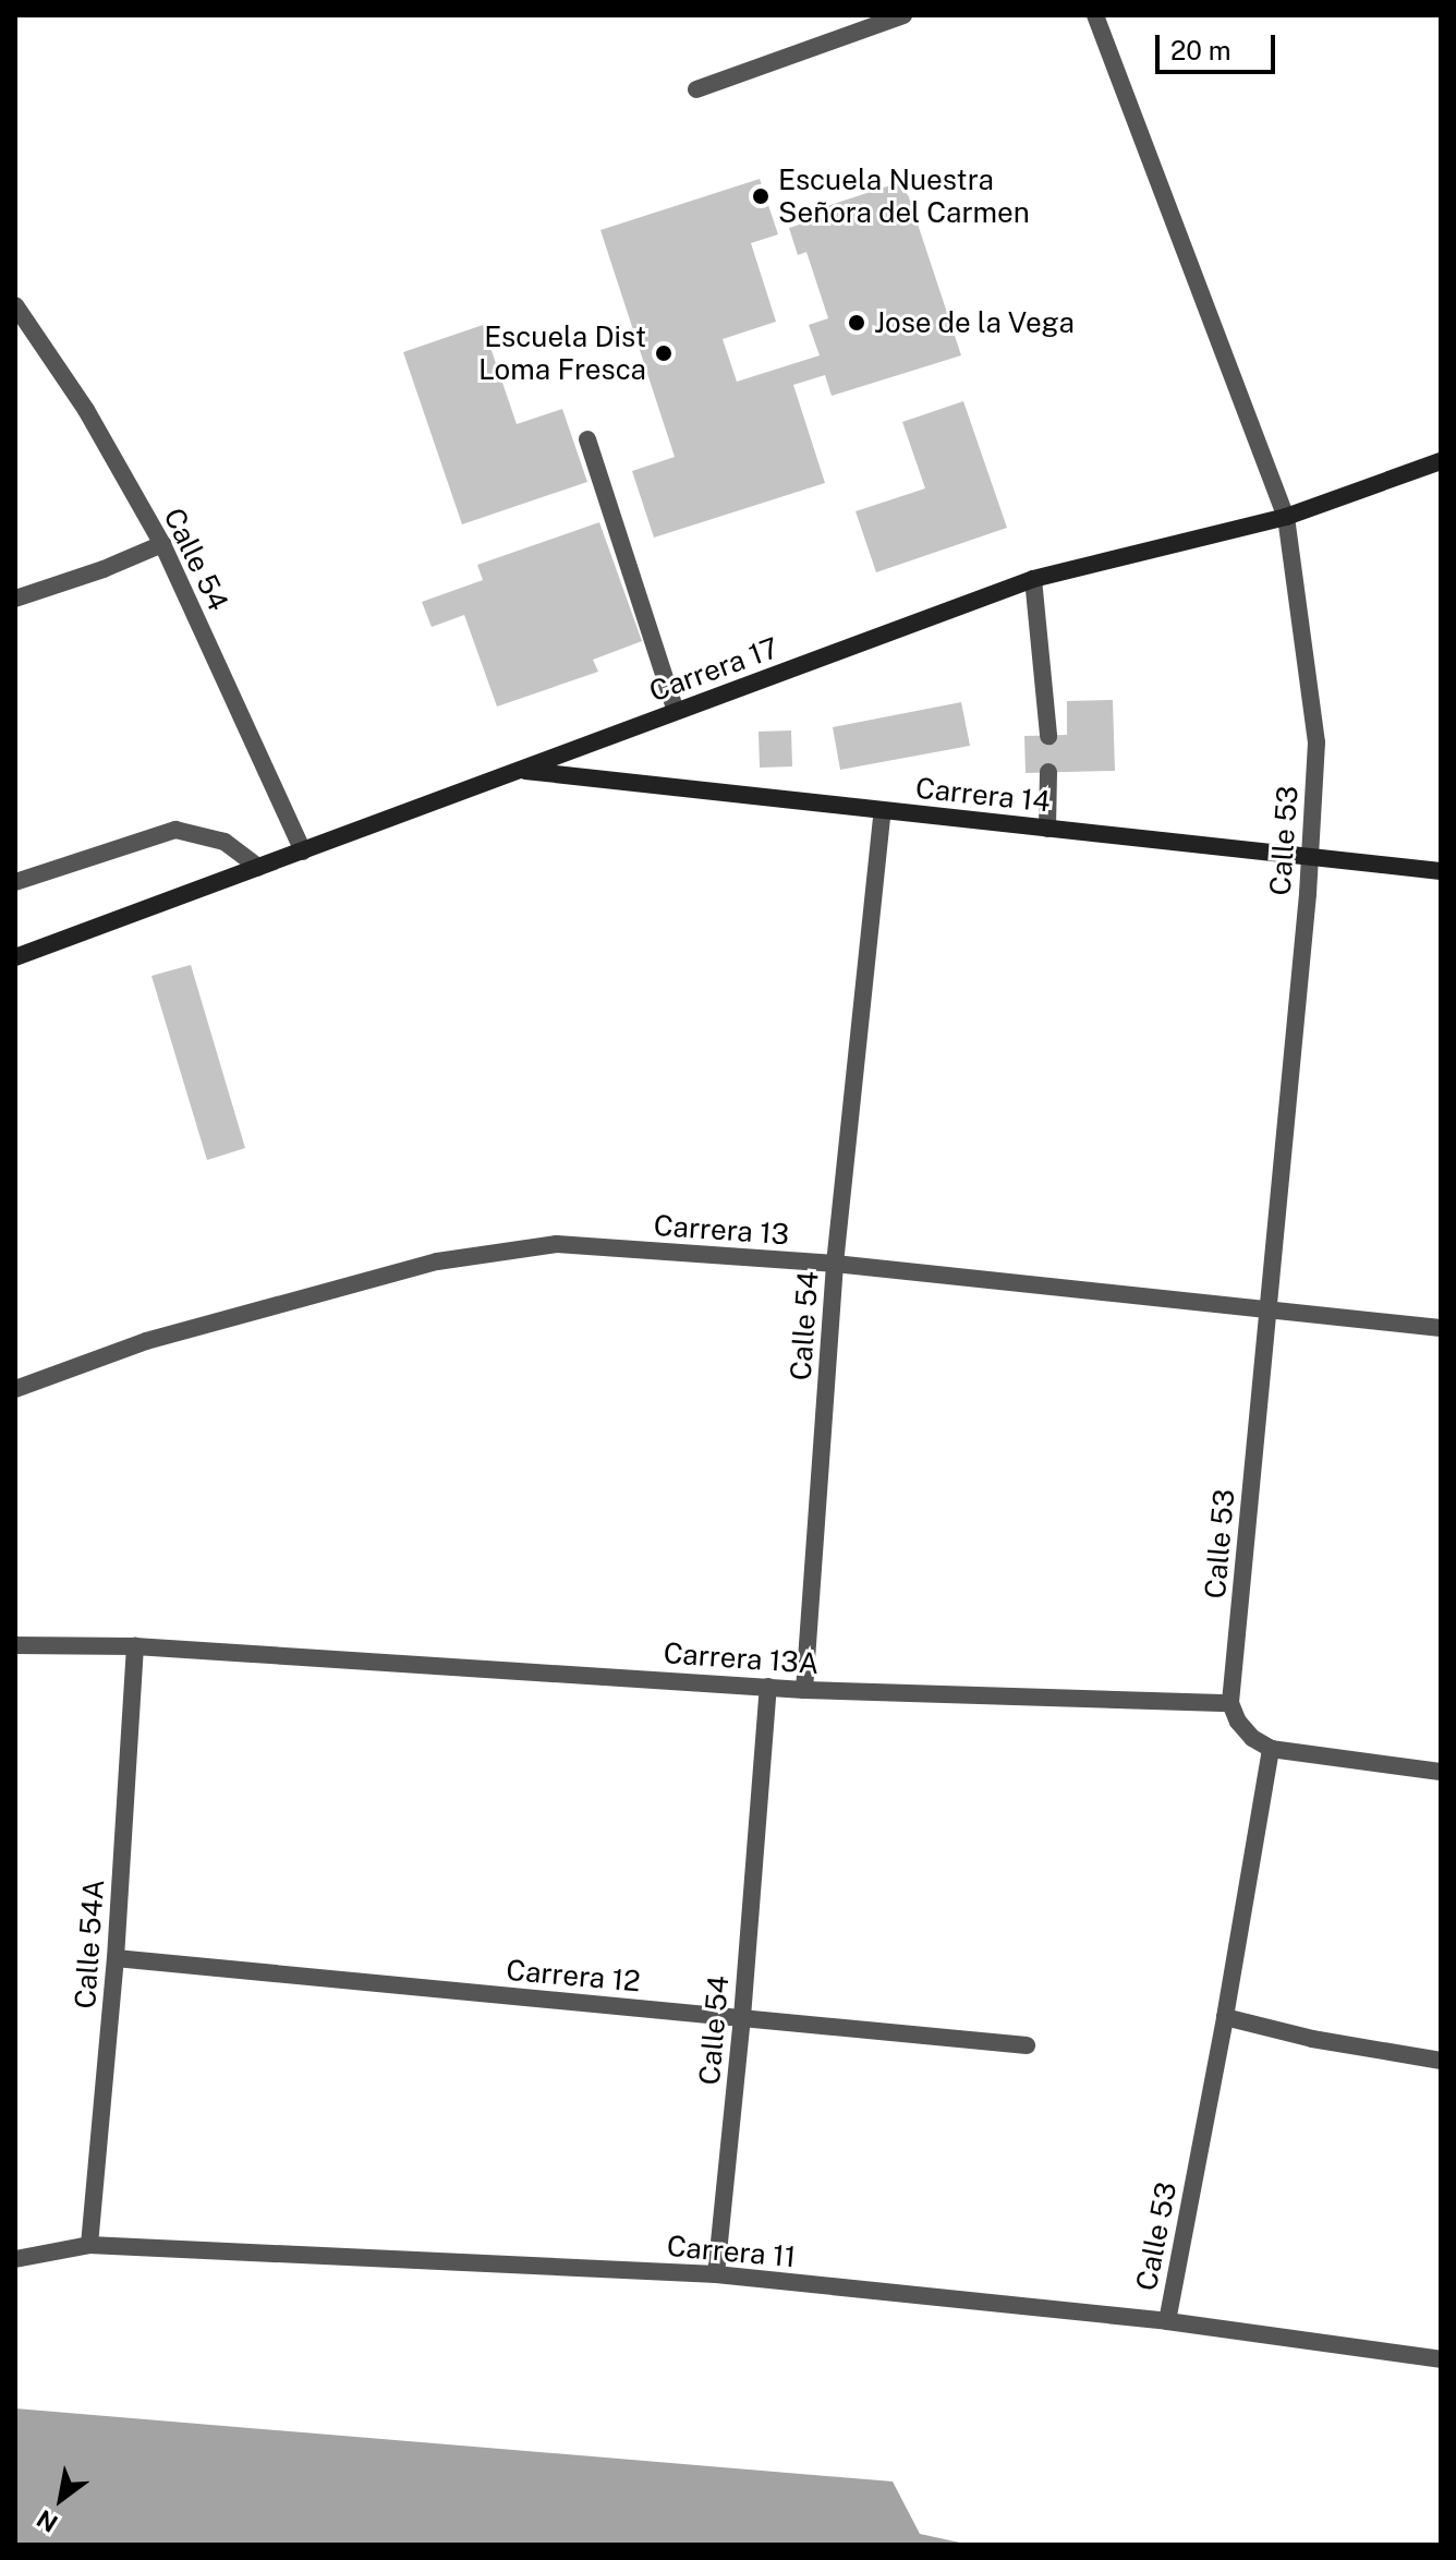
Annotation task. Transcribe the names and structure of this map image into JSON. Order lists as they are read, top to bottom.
{
  "streets": {
    "main road": ["Carrera 17", "Carrera 14"],
    "street": [
      "Calle 54",
      "Calle 53",
      "Carrera 13",
      "Carrera 13A",
      "Calle 54A",
      "Carrera 12",
      "Carrera 11"
    ]
  },
  "crossings": [
    ["Calle 54", "Carrera 17"],
    ["Calle 54", "Carrera 14"],
    ["Calle 54", "Carrera 13"],
    ["Calle 54", "Carrera 13A"],
    ["Calle 54", "Carrera 12"],
    ["Calle 54", "Carrera 11"],
    ["Carrera 17", "Carrera 14"],
    ["Carrera 17", "Calle 53"],
    ["Carrera 14", "Calle 53"],
    ["Calle 53", "Carrera 13"],
    ["Calle 53", "Carrera 13A"],
    ["Calle 53", "Carrera 11"],
    ["Carrera 13A", "Calle 54A"],
    ["Calle 54A", "Carrera 12"],
    ["Calle 54A", "Carrera 11"]
  ],
  "places": ["Escuela Nuestra Señora del Carmen", "Jose de la Vega", "Escuela Dist Loma Fresca"],
  "scale_bar": "20 m",
  "north": "bottom left"
}
